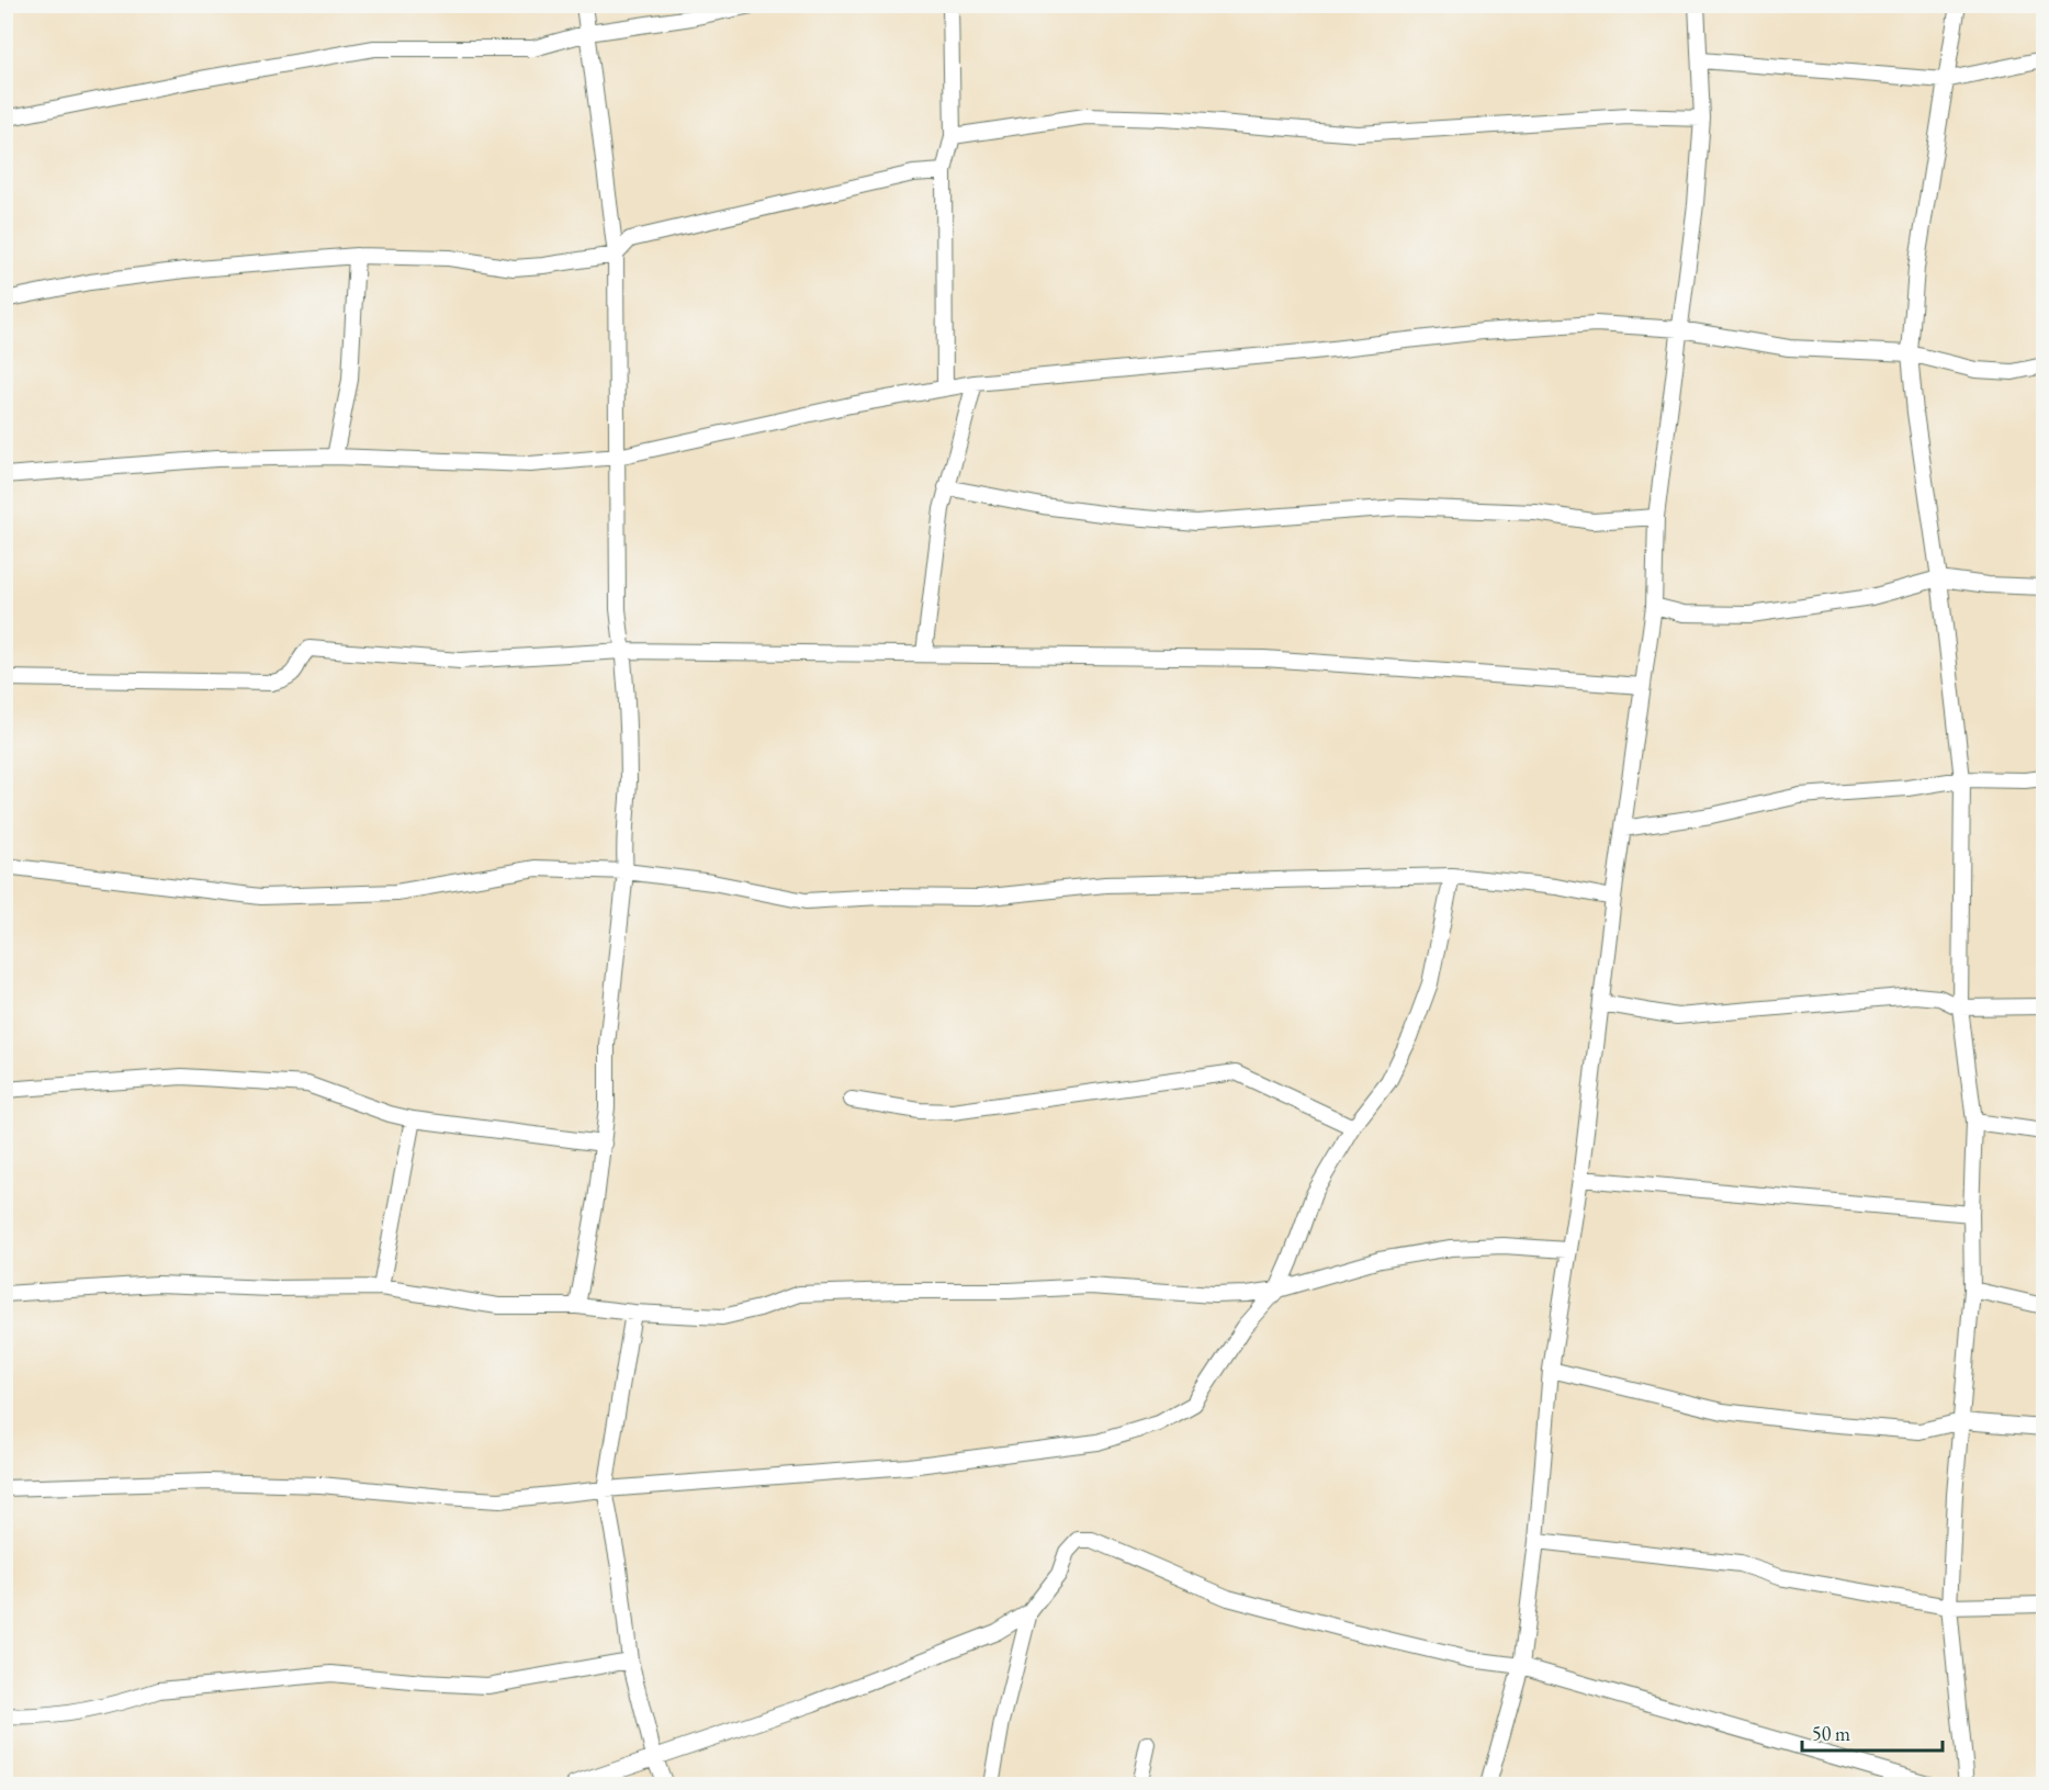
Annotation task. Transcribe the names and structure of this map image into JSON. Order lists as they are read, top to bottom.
{
  "scale_bar": "50 m"
}
